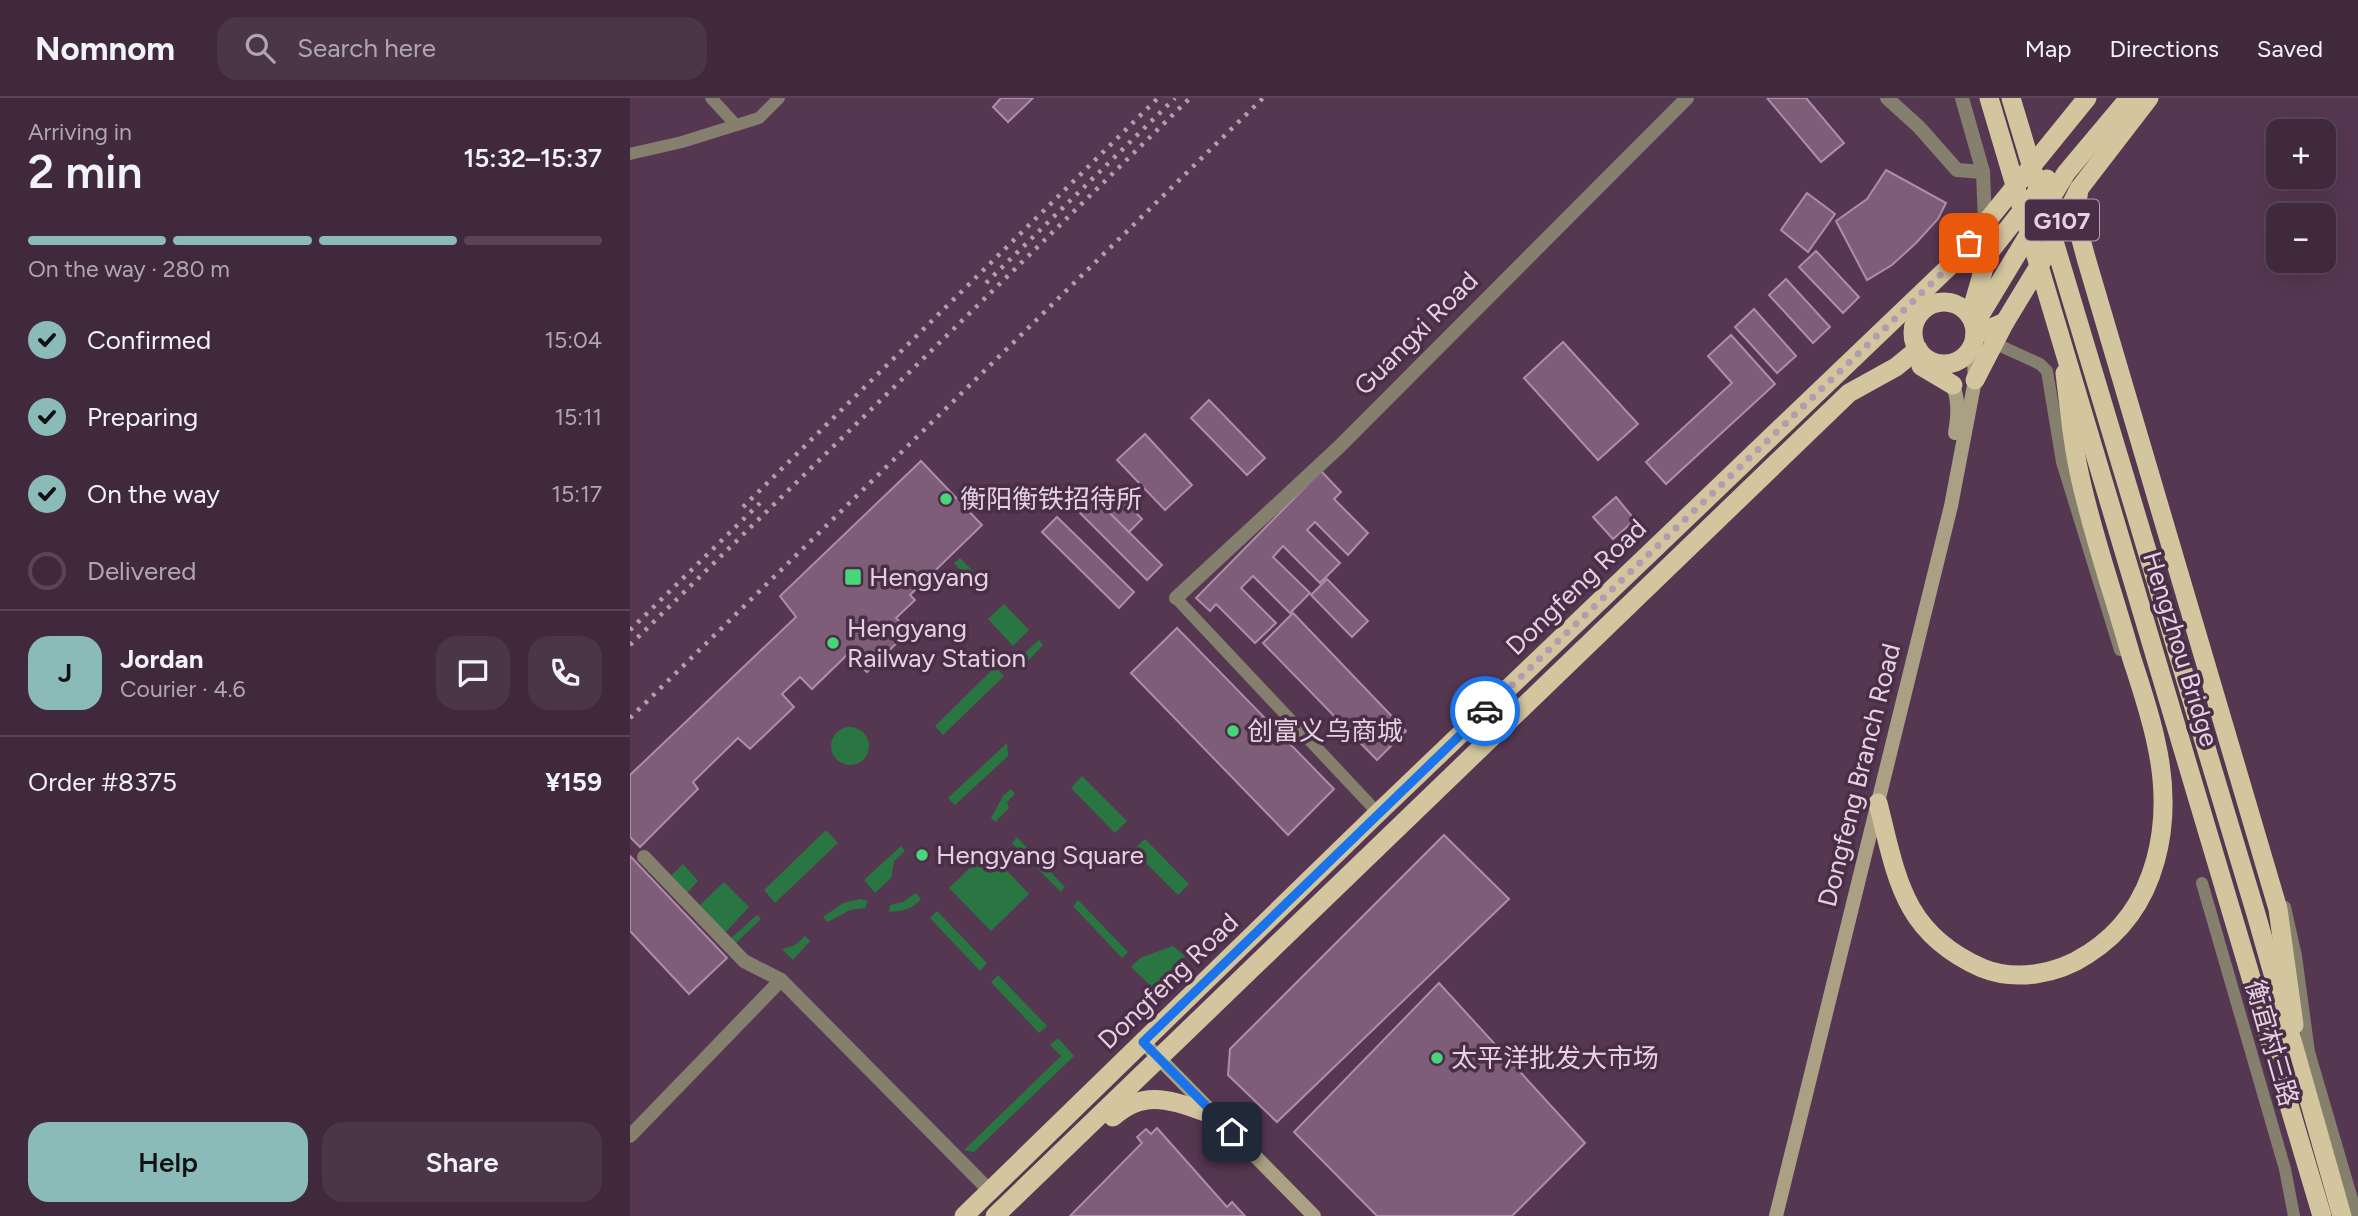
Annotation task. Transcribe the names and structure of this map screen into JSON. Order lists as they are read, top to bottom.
{
  "streets": {
    "highway": ["G107", "Dongfeng Road", "Hengzhou Bridge"],
    "main road": ["Dongfeng Branch Road"],
    "street": ["Guangxi Road", "衡宜村三路"]
  },
  "crossings": [
    ["G107", "Dongfeng Road"],
    ["G107", "Dongfeng Branch Road"],
    ["Dongfeng Road", "Dongfeng Branch Road"]
  ],
  "places": {
    "other": [
      "衡阳衡铁招待所",
      "Hengyang Railway Station",
      "创富义乌商城",
      "Hengyang Square",
      "太平洋批发大市场"
    ],
    "transit": ["Hengyang"]
  },
  "page": {
    "header": "Nomnom",
    "search": "Search here",
    "nav": ["Map", "Directions", "Saved"],
    "heading": ["2 min", "Arriving in", "15:32–15:37"],
    "panel": [
      "Jordan",
      "Courier · 4.6",
      "Order #8375",
      "¥159"
    ],
    "map_buttons": ["+", "−"],
    "bar": "On the way · 280 m",
    "list": [
      ["Confirmed", "15:04"],
      ["Preparing", "15:11"],
      ["On the way", "15:17"],
      "Delivered"
    ],
    "round": "J",
    "buttons": ["Help", "Share"]
  }
}
